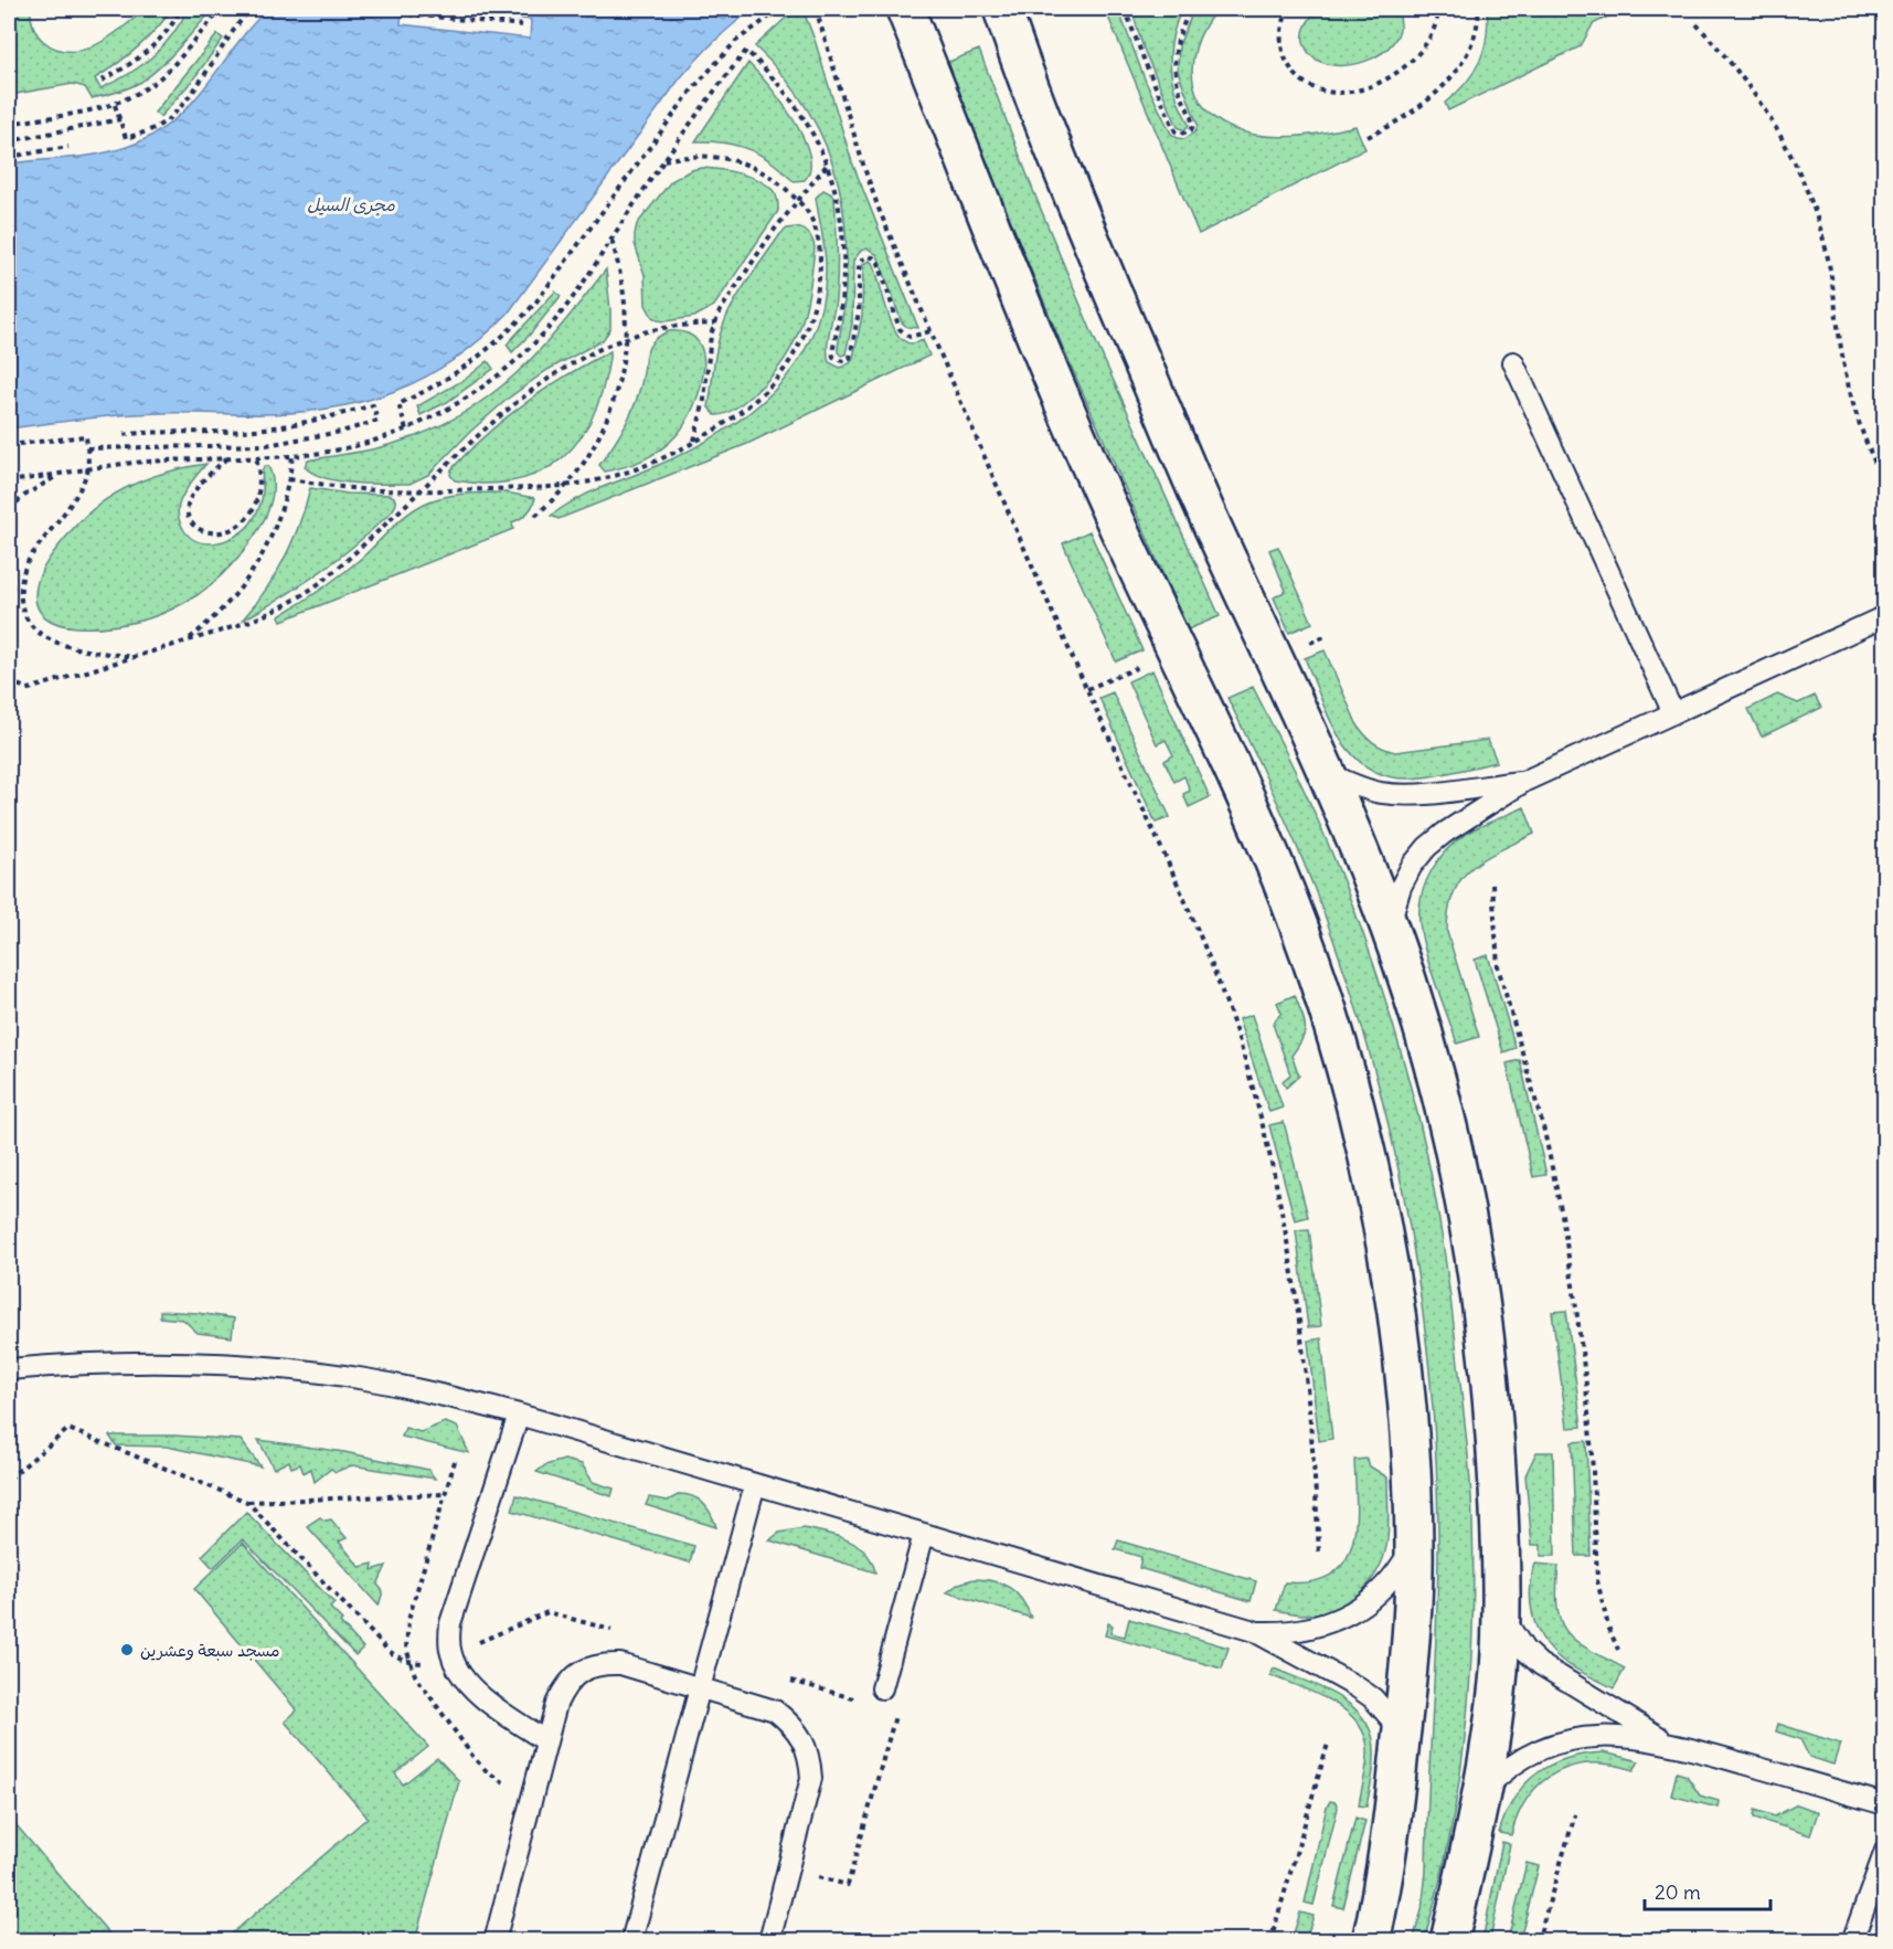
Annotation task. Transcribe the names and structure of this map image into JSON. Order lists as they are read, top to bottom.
{
  "water": ["مجرى السيل"],
  "places": ["مسجد سبعة وعشرين"],
  "scale_bar": "20 m"
}
